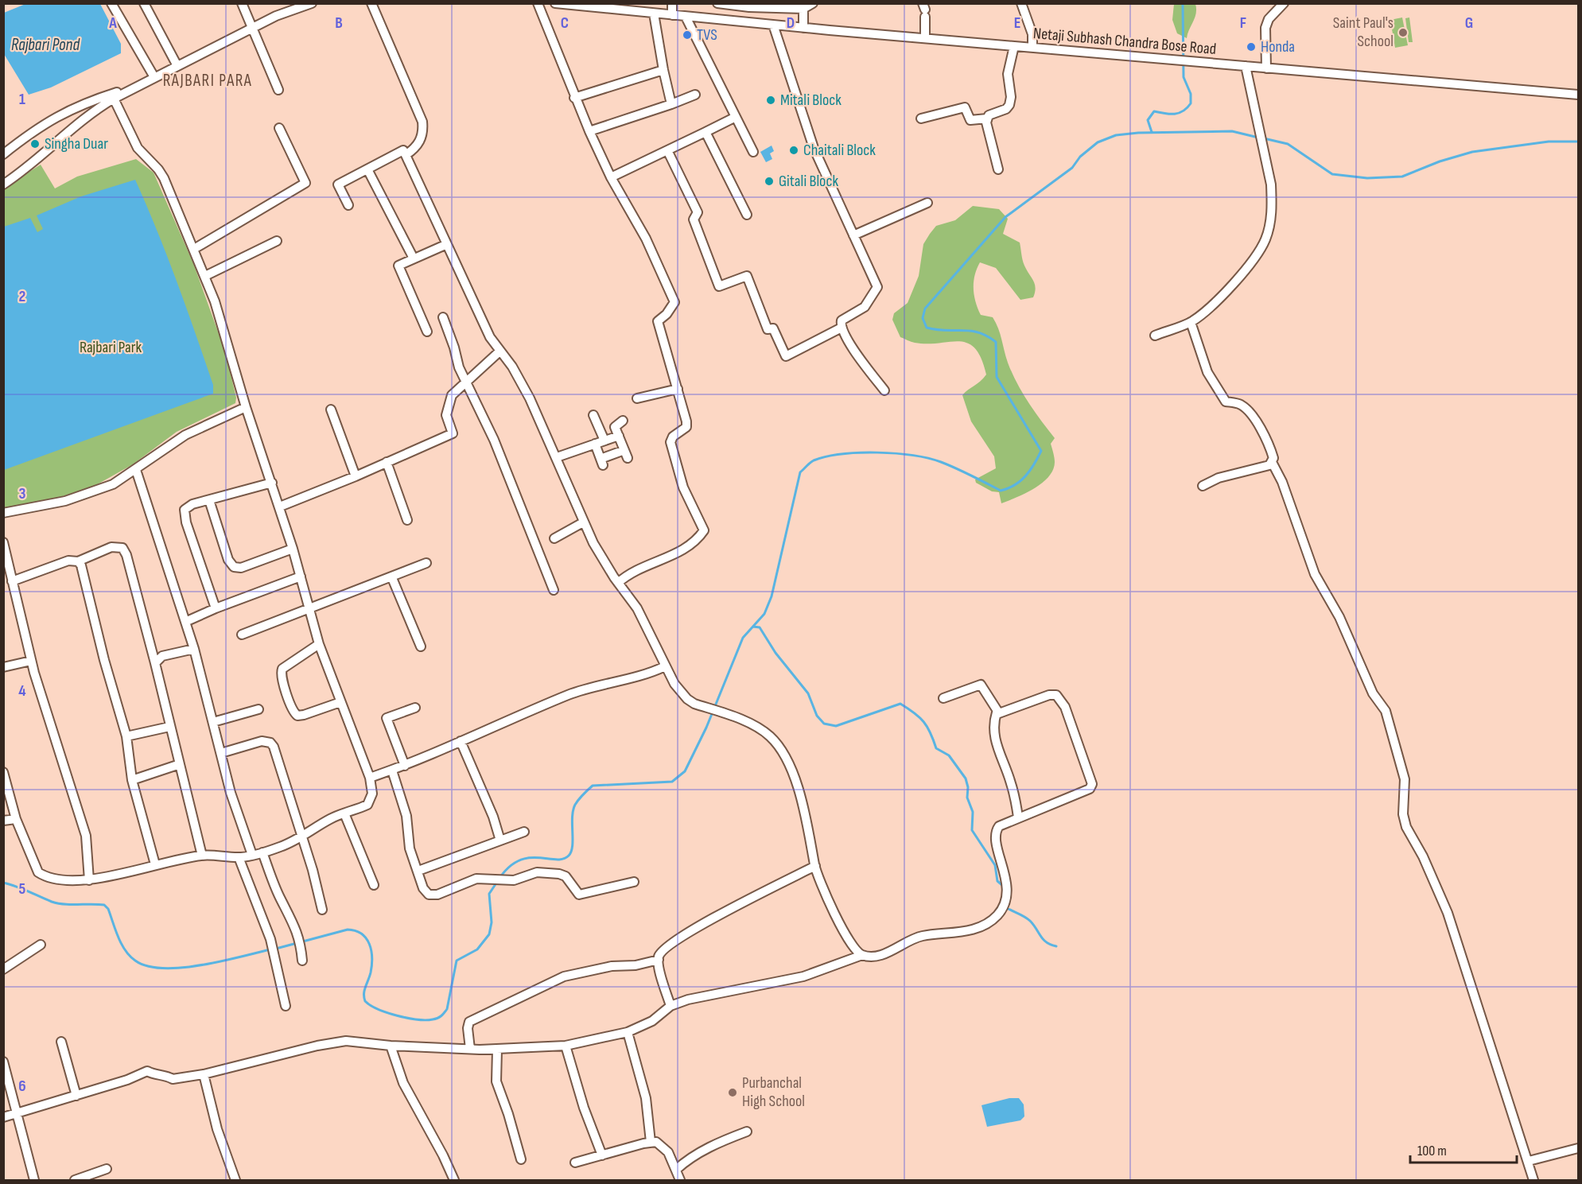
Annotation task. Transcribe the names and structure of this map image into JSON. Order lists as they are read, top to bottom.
{
  "streets": {
    "street": ["Netaji Subhash Chandra Bose Road"]
  },
  "districts": ["RAJBARI PARA"],
  "water": ["Rajbari Pond"],
  "parks": ["Rajbari Park"],
  "places": [
    "Saint Paul's School",
    "TVS",
    "Honda",
    "Mitali Block",
    "Singha Duar",
    "Chaitali Block",
    "Gitali Block",
    "Purbanchal High School"
  ],
  "scale_bar": "100 m",
  "grid": {
    "columns": [
      "A",
      "B",
      "C",
      "D",
      "E",
      "F",
      "G"
    ],
    "rows": [
      "1",
      "2",
      "3",
      "4",
      "5",
      "6"
    ]
  }
}
